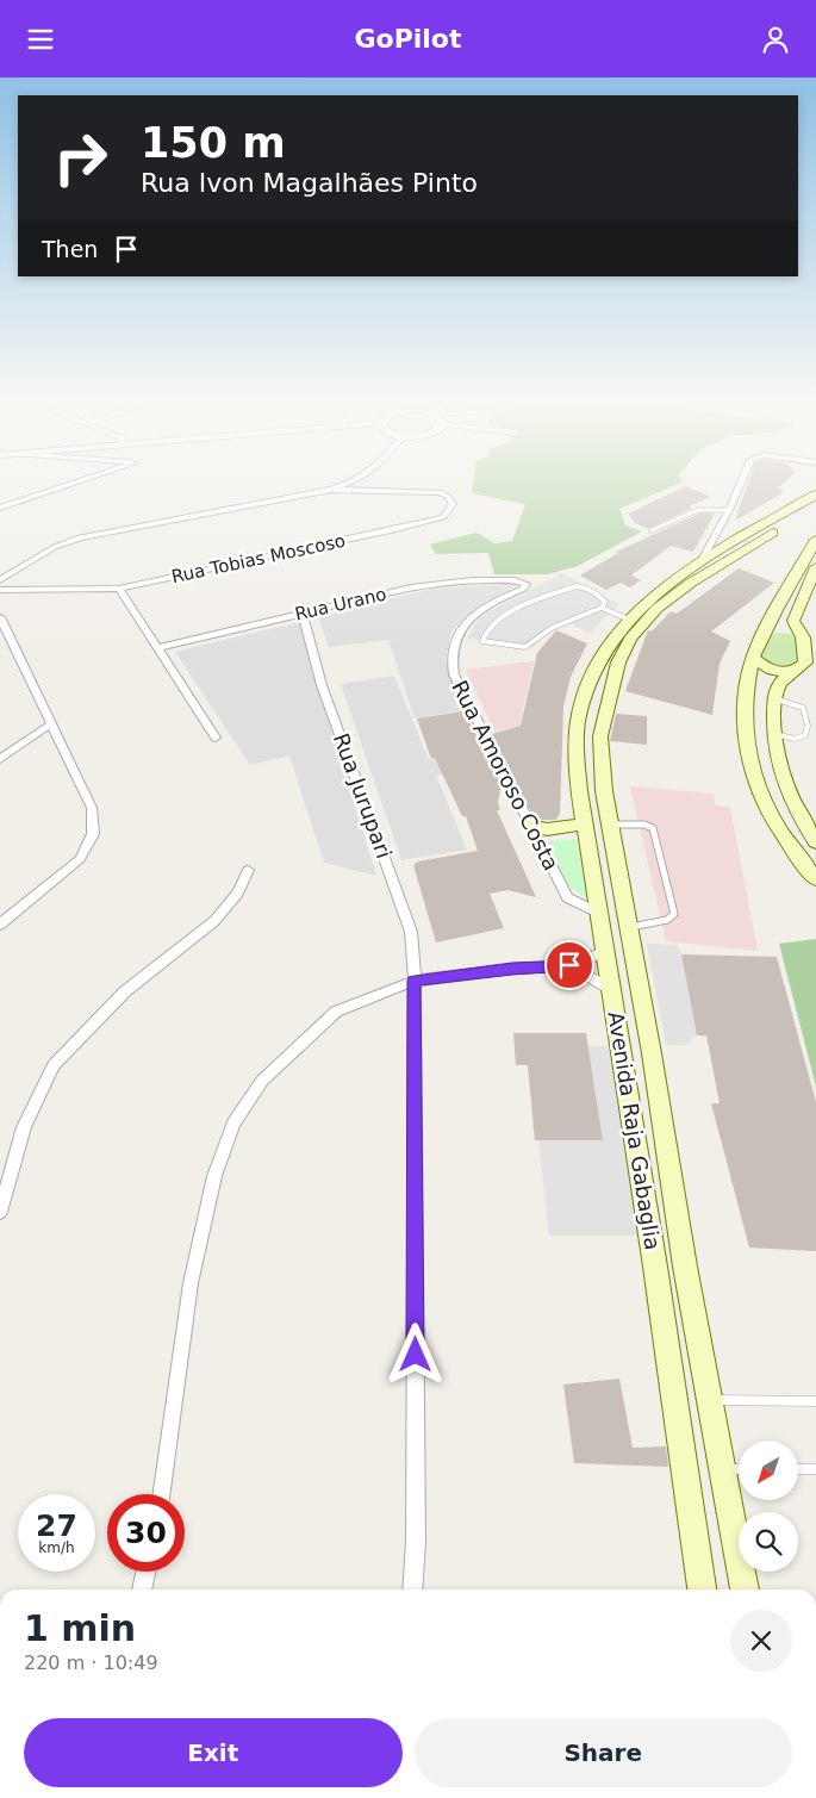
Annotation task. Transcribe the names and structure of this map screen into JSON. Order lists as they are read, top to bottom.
{
  "streets": {
    "main road": ["Avenida Raja Gabaglia"],
    "street": [
      "Rua Tobias Moscoso",
      "Rua Urano",
      "Rua Amoroso Costa",
      "Rua Jurupari"
    ]
  },
  "crossings": [
    ["Rua Urano", "Rua Amoroso Costa"],
    ["Rua Urano", "Rua Jurupari"],
    ["Rua Amoroso Costa", "Avenida Raja Gabaglia"]
  ],
  "north": "bottom left",
  "page": {
    "header": "GoPilot",
    "turn": ["150 m", "Rua Ivon Magalhães Pinto"],
    "then": "Then",
    "speed": "27 km/h",
    "limit": "30",
    "heading": ["1 min", "220 m · 10:49"],
    "buttons": ["Exit", "Share"]
  }
}
